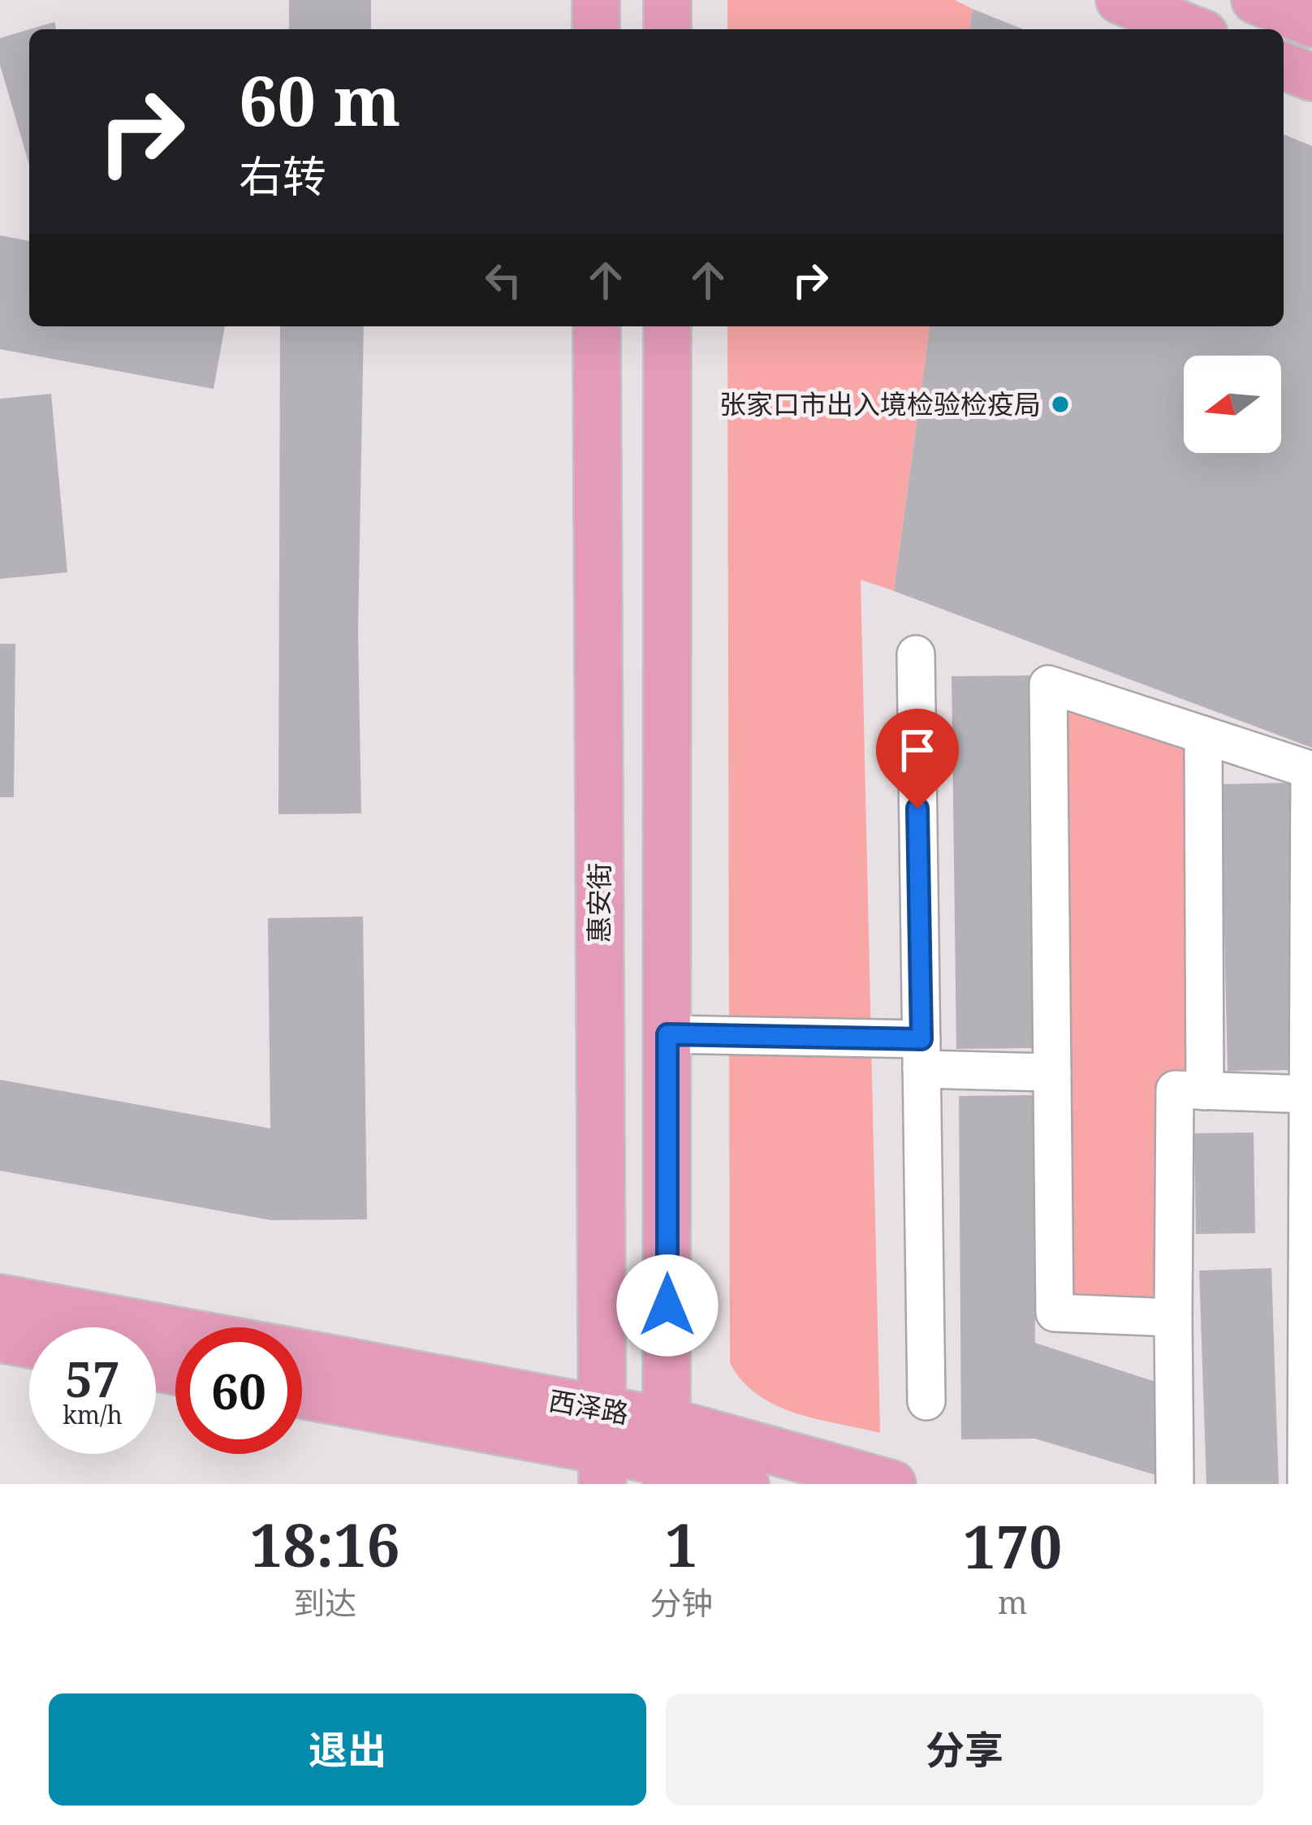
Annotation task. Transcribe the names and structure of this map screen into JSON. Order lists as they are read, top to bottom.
{
  "streets": {
    "main road": ["惠安街", "西泽路"]
  },
  "crossings": [
    ["惠安街", "西泽路"]
  ],
  "places": ["张家口市出入境检验检疫局"],
  "north": "left",
  "page": {
    "turn": ["60 m", "右转"],
    "speed": "57 km/h",
    "limit": "60",
    "eta": [
      "18:16",
      "到达",
      "1",
      "分钟",
      "170",
      "m"
    ],
    "buttons": ["退出", "分享"]
  }
}
